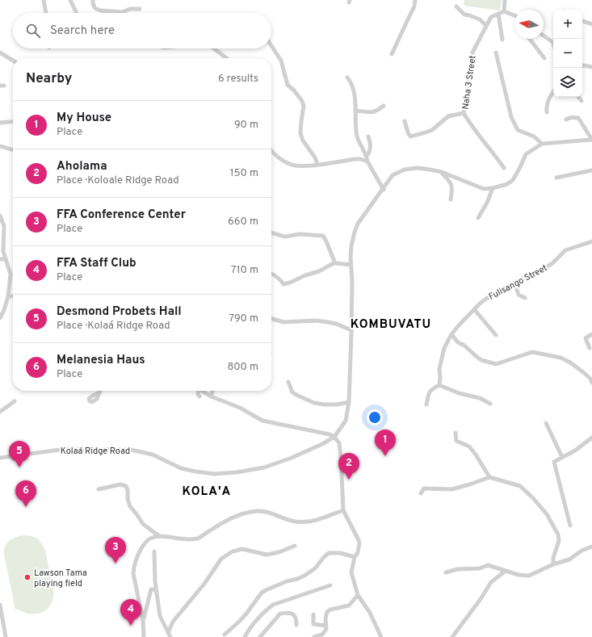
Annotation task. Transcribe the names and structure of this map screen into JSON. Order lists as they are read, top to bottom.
{
  "streets": {
    "street": ["Naha 3 Street", "Fulisango Street", "Kolaá Ridge Road"]
  },
  "districts": ["KOMBUVATU", "KOLA'A"],
  "places": ["Lawson Tama playing field"],
  "north": "left",
  "page": {
    "map_buttons": ["+", "−"],
    "search": "Search here",
    "heading": ["Nearby", "6 results"],
    "list": [
      {
        "mark": "1",
        "name": "My House",
        "note": "Place",
        "value": "90 m"
      },
      {
        "mark": "2",
        "name": "Aholama",
        "note": "Place · Koloale Ridge Road",
        "value": "150 m"
      },
      {
        "mark": "3",
        "name": "FFA Conference Center",
        "note": "Place",
        "value": "660 m"
      },
      {
        "mark": "4",
        "name": "FFA Staff Club",
        "note": "Place",
        "value": "710 m"
      },
      {
        "mark": "5",
        "name": "Desmond Probets Hall",
        "note": "Place · Kolaá Ridge Road",
        "value": "790 m"
      },
      {
        "mark": "6",
        "name": "Melanesia Haus",
        "note": "Place",
        "value": "800 m"
      }
    ],
    "pins": [
      "1",
      "5",
      "2",
      "6",
      "3",
      "4"
    ]
  }
}
